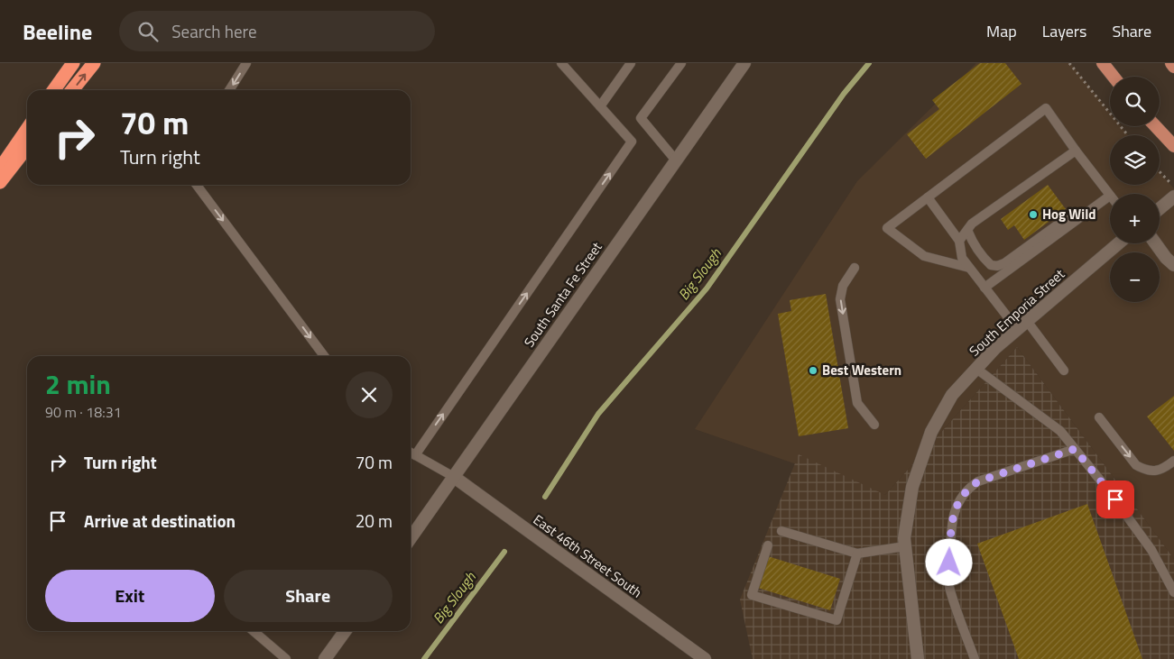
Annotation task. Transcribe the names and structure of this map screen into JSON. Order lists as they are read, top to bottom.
{
  "streets": {
    "street": ["South Santa Fe Street", "South Emporia Street", "East 46th Street South"]
  },
  "crossings": [
    ["South Santa Fe Street", "East 46th Street South"]
  ],
  "water": ["Big Slough"],
  "places": ["Hog Wild", "Best Western"],
  "page": {
    "header": "Beeline",
    "search": "Search here",
    "nav": ["Map", "Layers", "Share"],
    "map_buttons": ["+", "−"],
    "turn": ["70 m", "Turn right"],
    "heading": ["2 min", "90 m · 18:31"],
    "list": [
      {
        "name": "Turn right",
        "value": "70 m"
      },
      {
        "name": "Arrive at destination",
        "value": "20 m"
      }
    ],
    "buttons": ["Exit", "Share"]
  }
}
